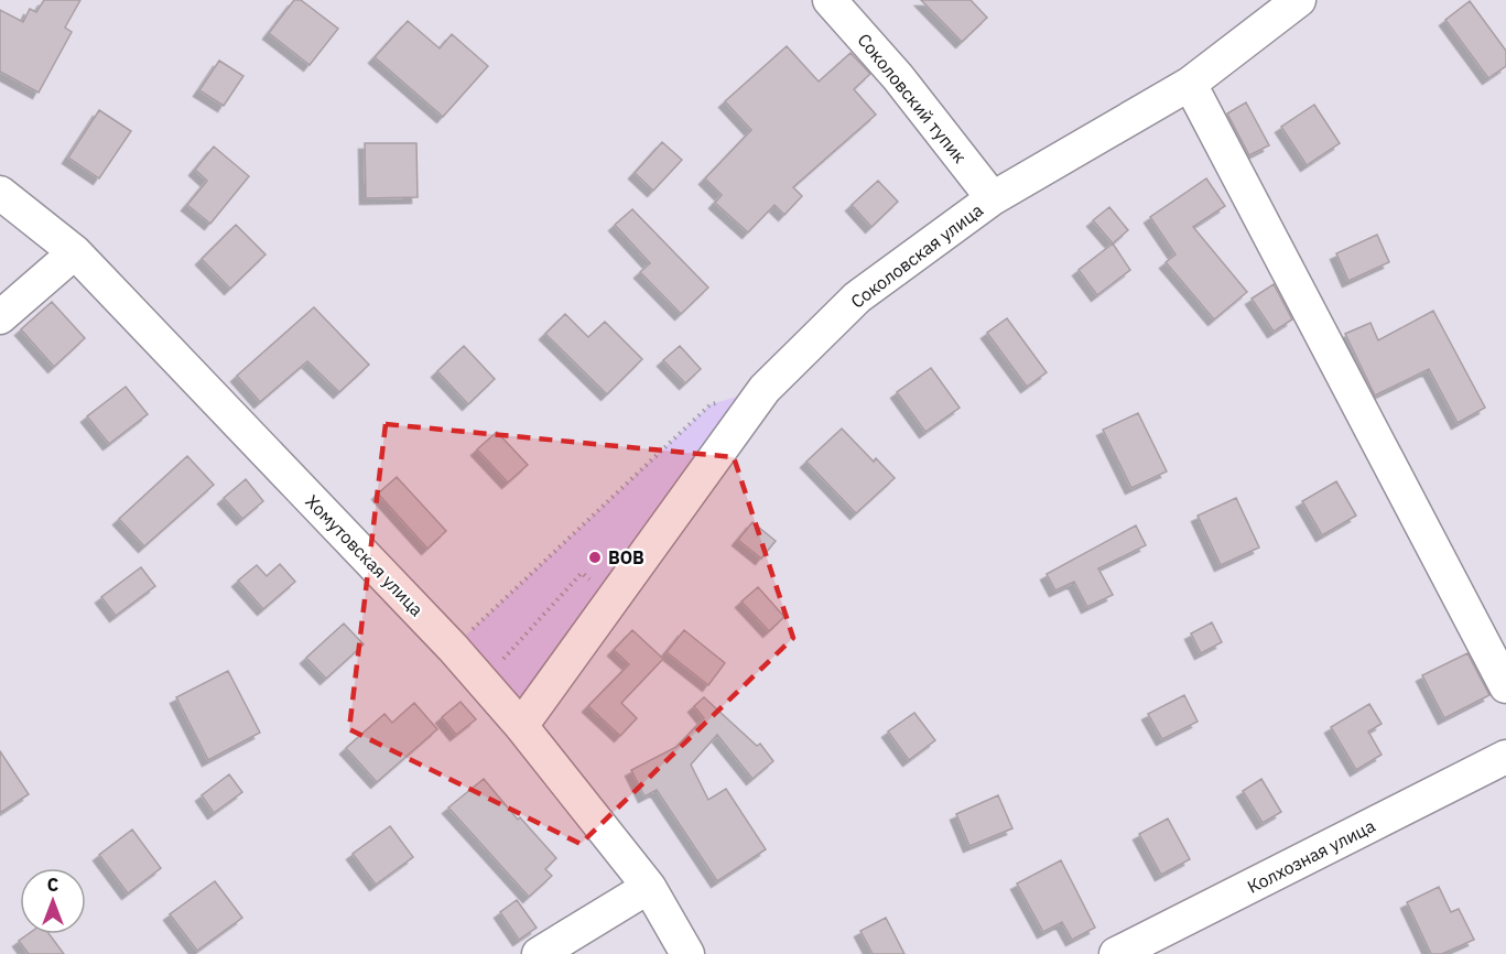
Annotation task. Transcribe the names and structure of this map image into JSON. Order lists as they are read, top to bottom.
{
  "streets": {
    "street": [
      "Соколовский тупик",
      "Соколовская улица",
      "Хомутовская улица",
      "Колхозная улица"
    ]
  },
  "crossings": [
    ["Соколовский тупик", "Соколовская улица"],
    ["Соколовская улица", "Хомутовская улица"]
  ],
  "places": ["ВОВ"],
  "north": "top"
}
